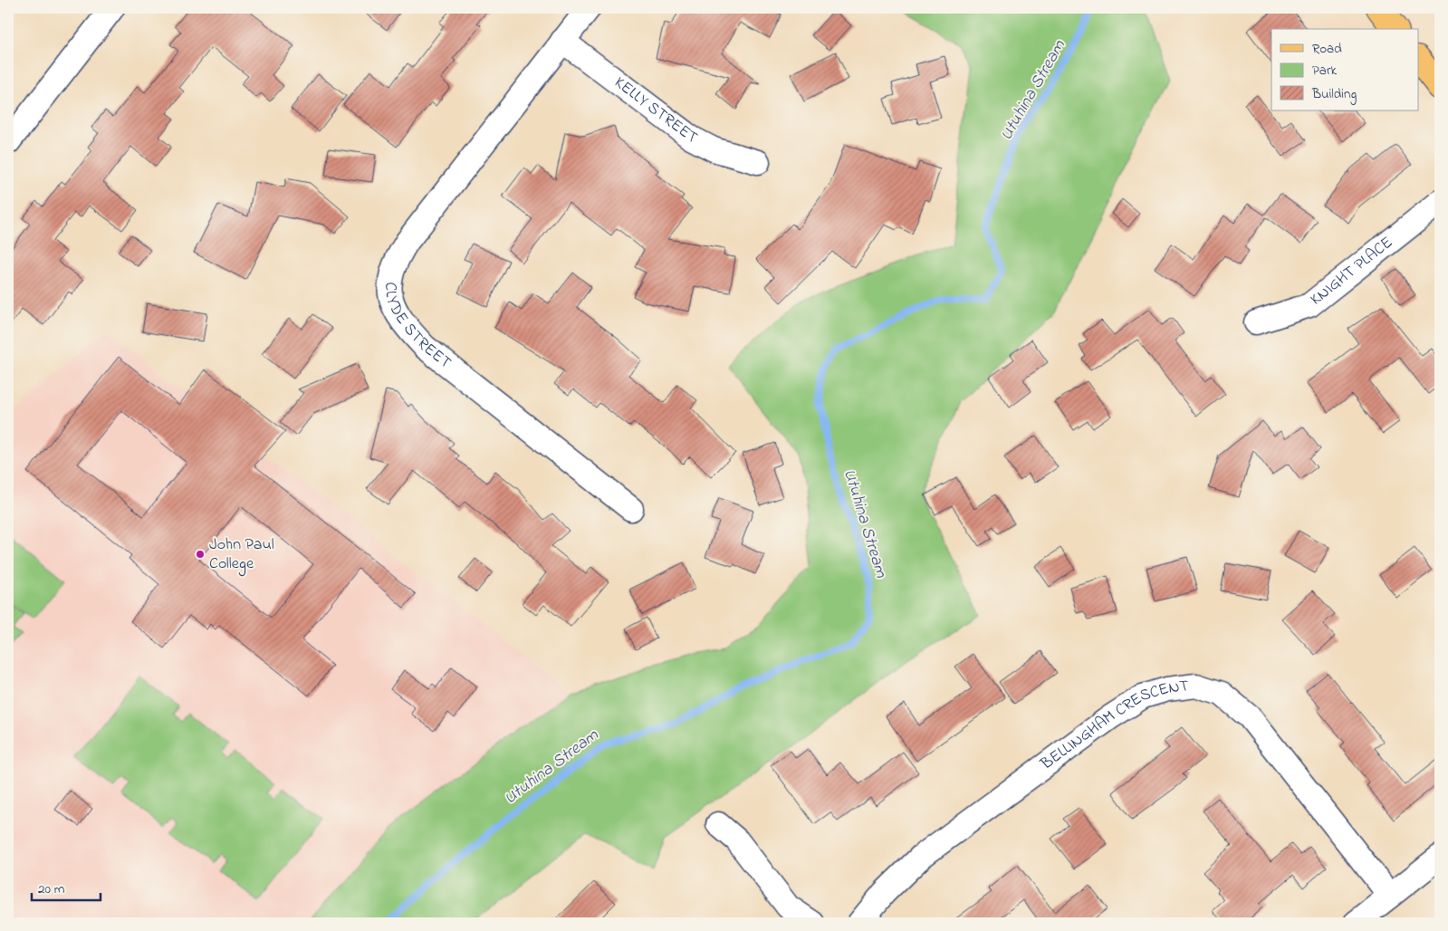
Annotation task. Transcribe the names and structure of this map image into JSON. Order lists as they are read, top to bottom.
{
  "streets": {
    "street": [
      "KELLY STREET",
      "KNIGHT PLACE",
      "CLYDE STREET",
      "BELLINGHAM CRESCENT"
    ]
  },
  "crossings": [
    ["KELLY STREET", "CLYDE STREET"]
  ],
  "water": ["Utuhina Stream"],
  "places": ["John Paul College"],
  "legend": ["Road", "Park", "Building"],
  "scale_bar": "20 m"
}
